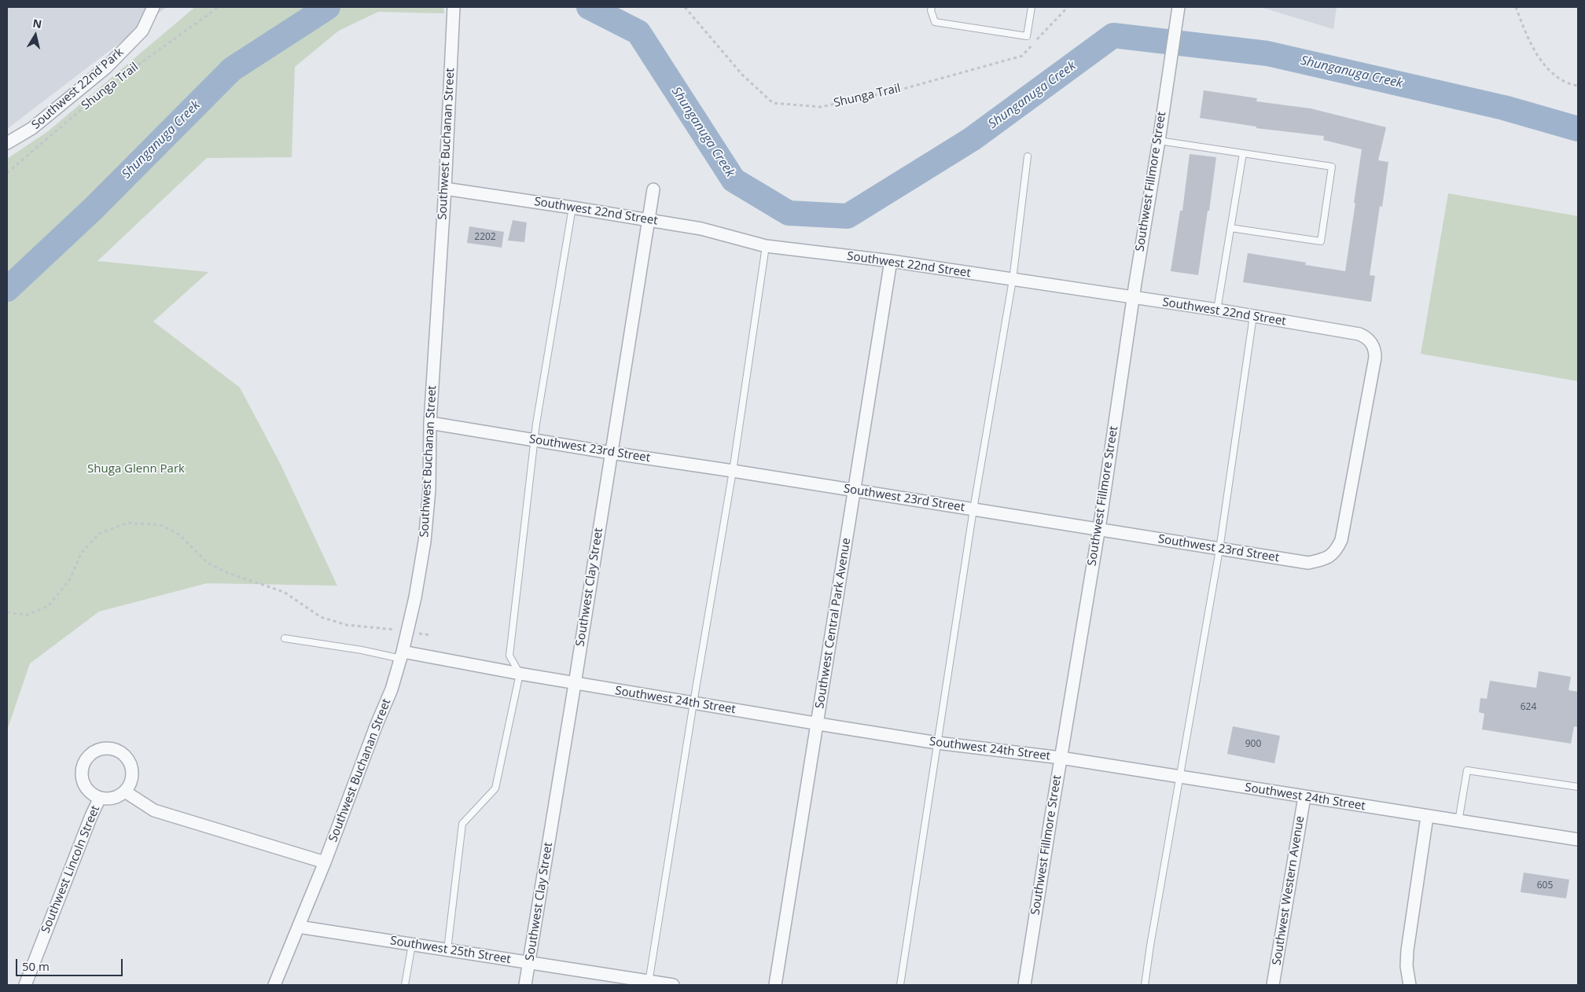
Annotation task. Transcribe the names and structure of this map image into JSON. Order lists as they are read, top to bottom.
{
  "streets": {
    "street": [
      "Southwest 22nd Park",
      "Southwest Buchanan Street",
      "Southwest Fillmore Street",
      "Southwest 22nd Street",
      "Southwest 23rd Street",
      "Southwest Clay Street",
      "Southwest Central Park Avenue",
      "Southwest 24th Street",
      "Southwest Lincoln Street",
      "Southwest Western Avenue",
      "Southwest 25th Street"
    ],
    "path": ["Shunga Trail"]
  },
  "crossings": [
    ["Southwest Buchanan Street", "Southwest 22nd Street"],
    ["Southwest Buchanan Street", "Southwest 23rd Street"],
    ["Southwest Buchanan Street", "Southwest 24th Street"],
    ["Southwest Buchanan Street", "Southwest 25th Street"],
    ["Southwest Fillmore Street", "Southwest 22nd Street"],
    ["Southwest Fillmore Street", "Southwest 23rd Street"],
    ["Southwest Fillmore Street", "Southwest 24th Street"],
    ["Southwest 22nd Street", "Southwest 23rd Street"],
    ["Southwest 22nd Street", "Southwest Clay Street"],
    ["Southwest 22nd Street", "Southwest Central Park Avenue"],
    ["Southwest 23rd Street", "Southwest Clay Street"],
    ["Southwest 23rd Street", "Southwest Central Park Avenue"],
    ["Southwest Clay Street", "Southwest 24th Street"],
    ["Southwest Clay Street", "Southwest 25th Street"],
    ["Southwest Central Park Avenue", "Southwest 24th Street"],
    ["Southwest 24th Street", "Southwest Western Avenue"]
  ],
  "water": ["Shunganuga Creek"],
  "parks": ["Shuga Glenn Park"],
  "house_numbers": [
    "2202",
    "624",
    "900",
    "605"
  ],
  "scale_bar": "50 m",
  "north": "top"
}
